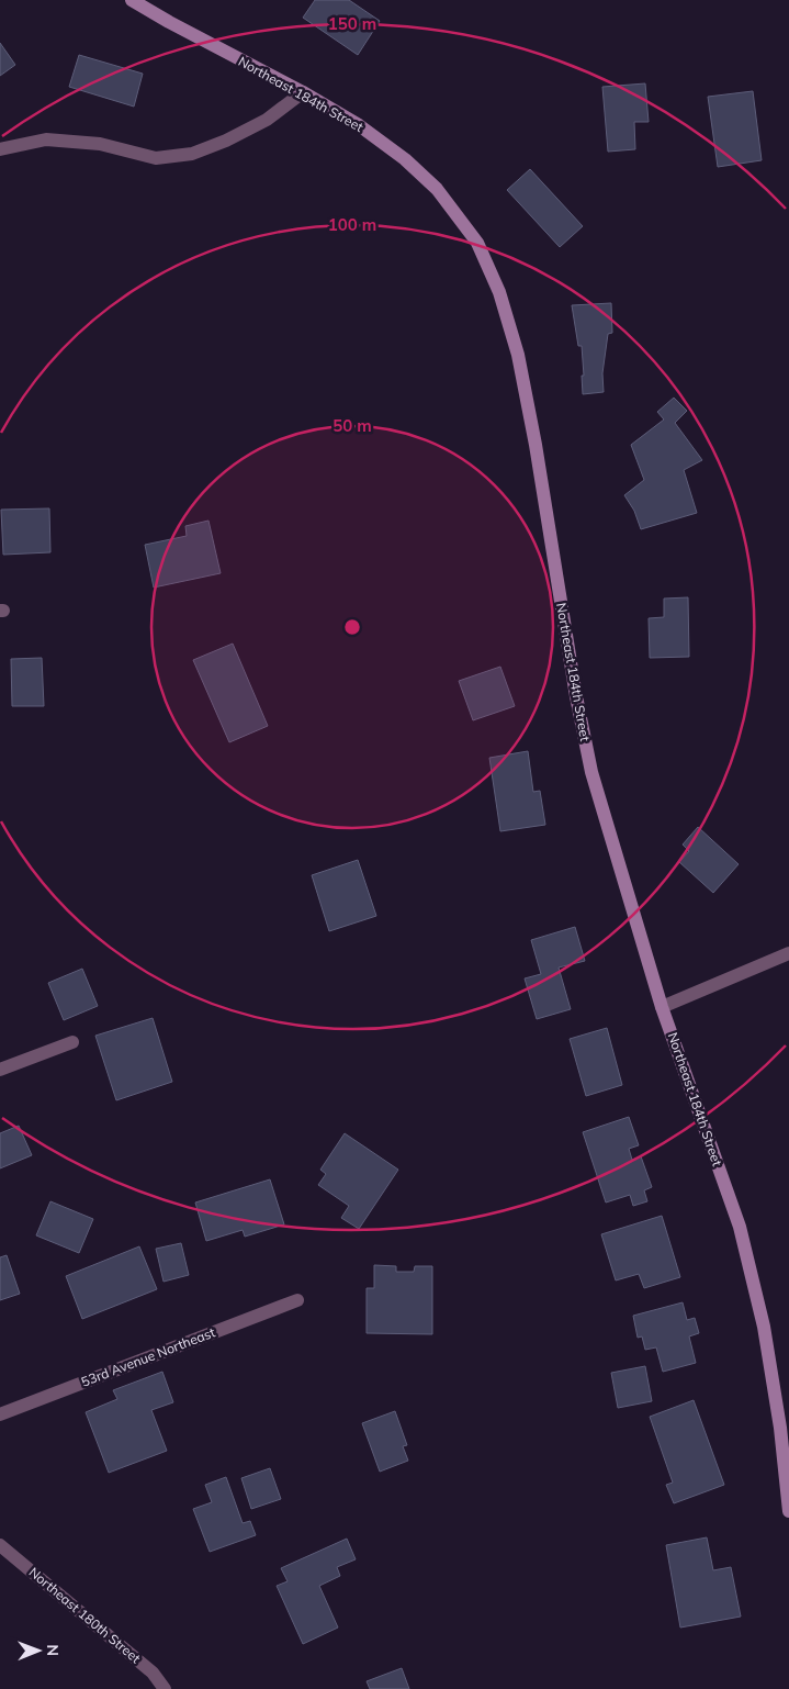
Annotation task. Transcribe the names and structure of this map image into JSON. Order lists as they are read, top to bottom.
{
  "streets": {
    "street": ["Northeast 184th Street", "53rd Avenue Northeast", "Northeast 180th Street"]
  },
  "north": "right",
  "rings": ["150 m", "100 m", "50 m"]
}
